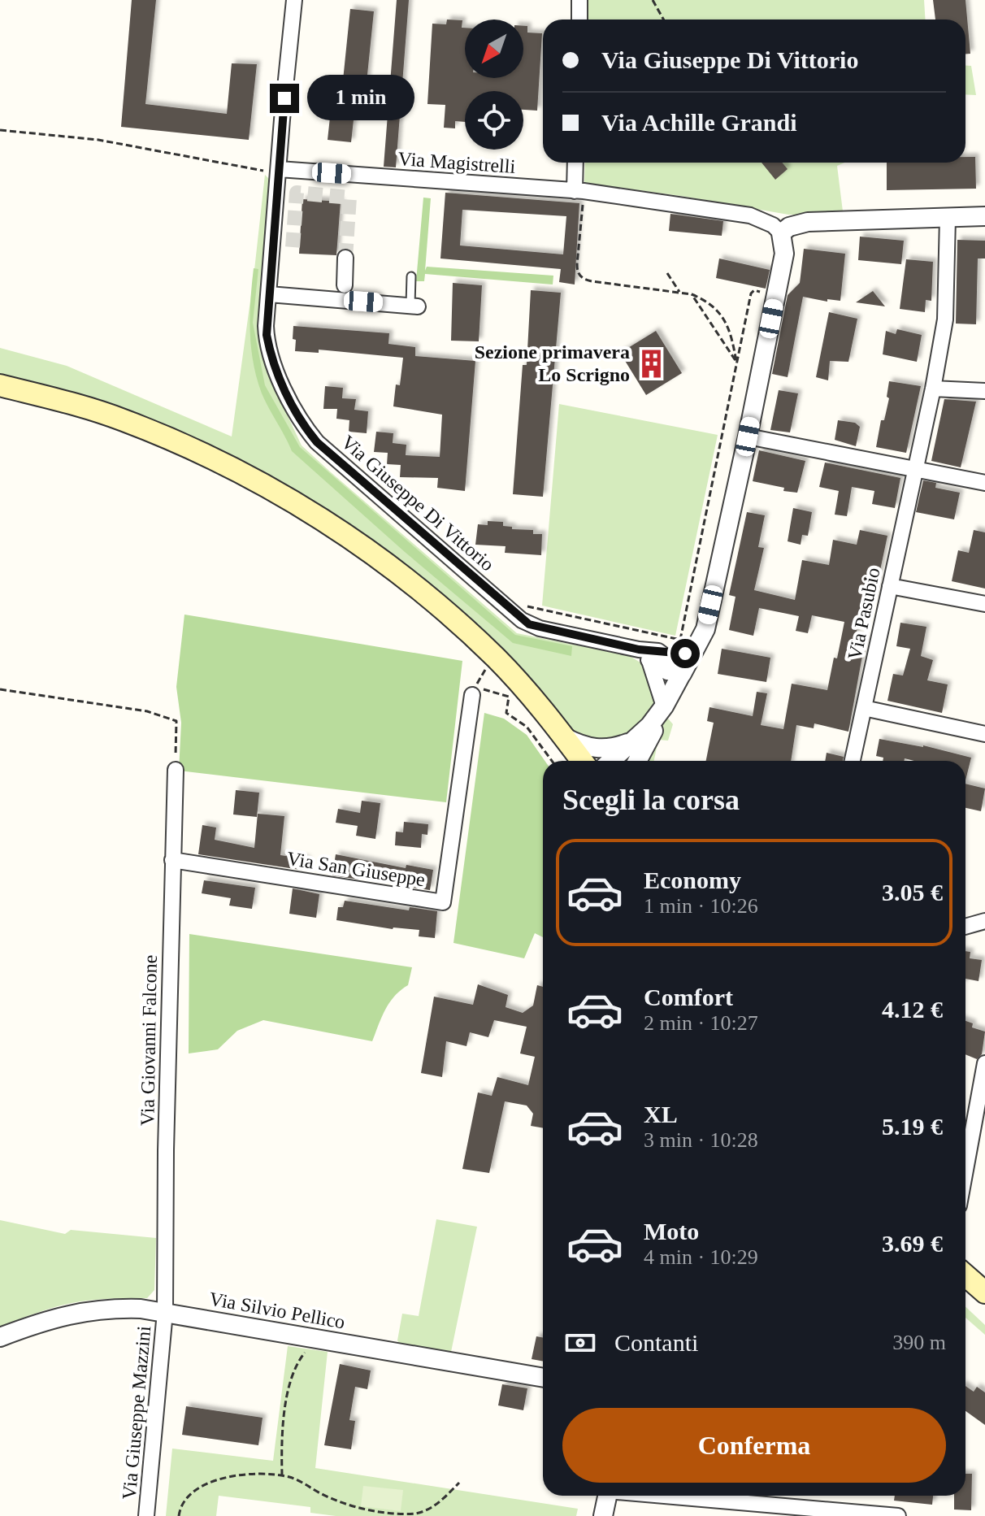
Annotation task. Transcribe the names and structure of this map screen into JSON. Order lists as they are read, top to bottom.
{
  "streets": {
    "street": [
      "Via Magistrelli",
      "Via Giuseppe Di Vittorio",
      "Via Pasubio",
      "Via San Giuseppe",
      "Via Giovanni Falcone",
      "Via Silvio Pellico",
      "Via Giuseppe Mazzini"
    ]
  },
  "crossings": [
    ["Via Magistrelli", "Via Giuseppe Di Vittorio"],
    ["Via San Giuseppe", "Via Giovanni Falcone"],
    ["Via Giovanni Falcone", "Via Silvio Pellico"],
    ["Via Giovanni Falcone", "Via Giuseppe Mazzini"],
    ["Via Silvio Pellico", "Via Giuseppe Mazzini"]
  ],
  "places": {
    "building": ["Sezione primavera Lo Scrigno"]
  },
  "north": "bottom left",
  "page": {
    "banner": ["Via Giuseppe Di Vittorio", "Via Achille Grandi"],
    "bubble": "1 min",
    "heading": "Scegli la corsa",
    "list": [
      {
        "name": "Economy",
        "note": "1 min · 10:26",
        "value": "3.05 €"
      },
      {
        "name": "Comfort",
        "note": "2 min · 10:27",
        "value": "4.12 €"
      },
      {
        "name": "XL",
        "note": "3 min · 10:28",
        "value": "5.19 €"
      },
      {
        "name": "Moto",
        "note": "4 min · 10:29",
        "value": "3.69 €"
      }
    ],
    "pay": ["Contanti", "390 m"],
    "buttons": "Conferma"
  }
}
